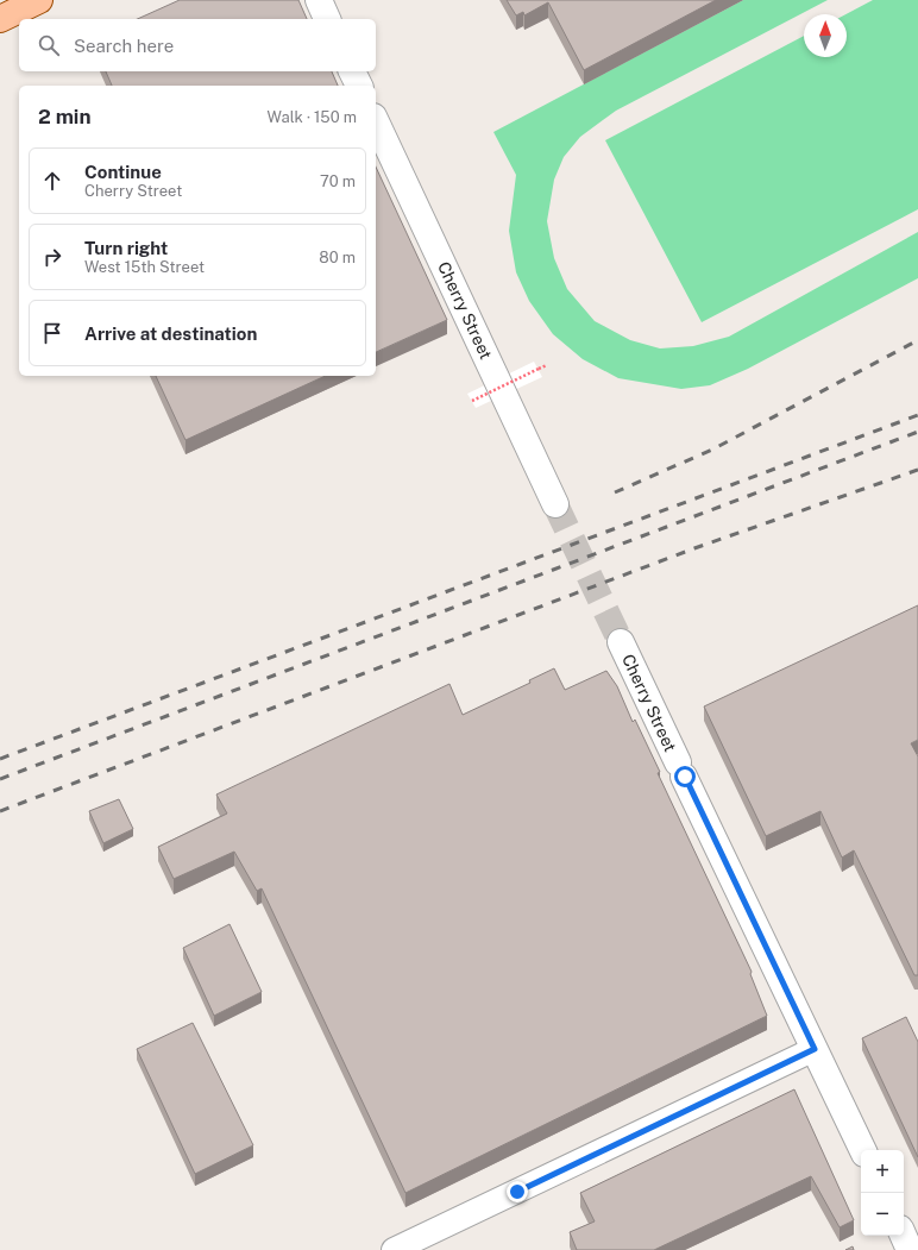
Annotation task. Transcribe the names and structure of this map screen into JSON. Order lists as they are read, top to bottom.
{
  "streets": {
    "street": ["Cherry Street"]
  },
  "north": "top",
  "page": {
    "search": "Search here",
    "heading": ["2 min", "Walk · 150 m"],
    "list": [
      ["Continue", "Cherry Street", "70 m"],
      ["Turn right", "West 15th Street", "80 m"],
      "Arrive at destination"
    ],
    "map_buttons": ["+", "−"]
  }
}
